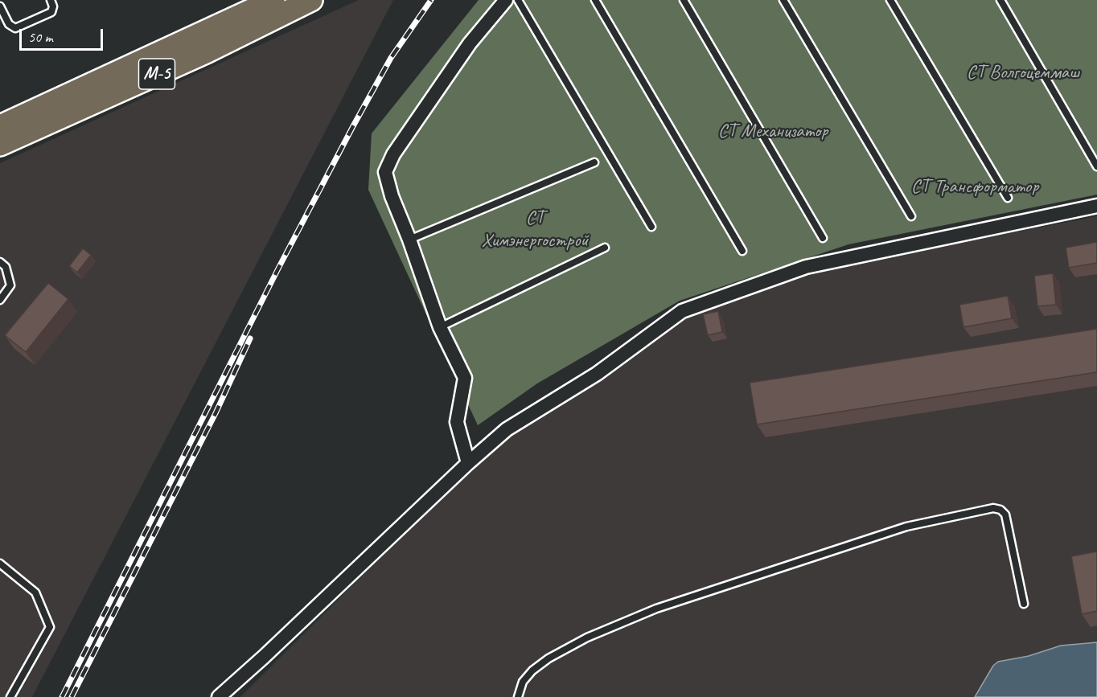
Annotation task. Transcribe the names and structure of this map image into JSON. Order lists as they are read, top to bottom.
{
  "streets": {
    "highway": ["М-5"]
  },
  "parks": [
    "СТ Волгоцеммаш",
    "СТ Механизатор",
    "СТ Трансформатор",
    "СТ Химэнергострой"
  ],
  "scale_bar": "50 m"
}
